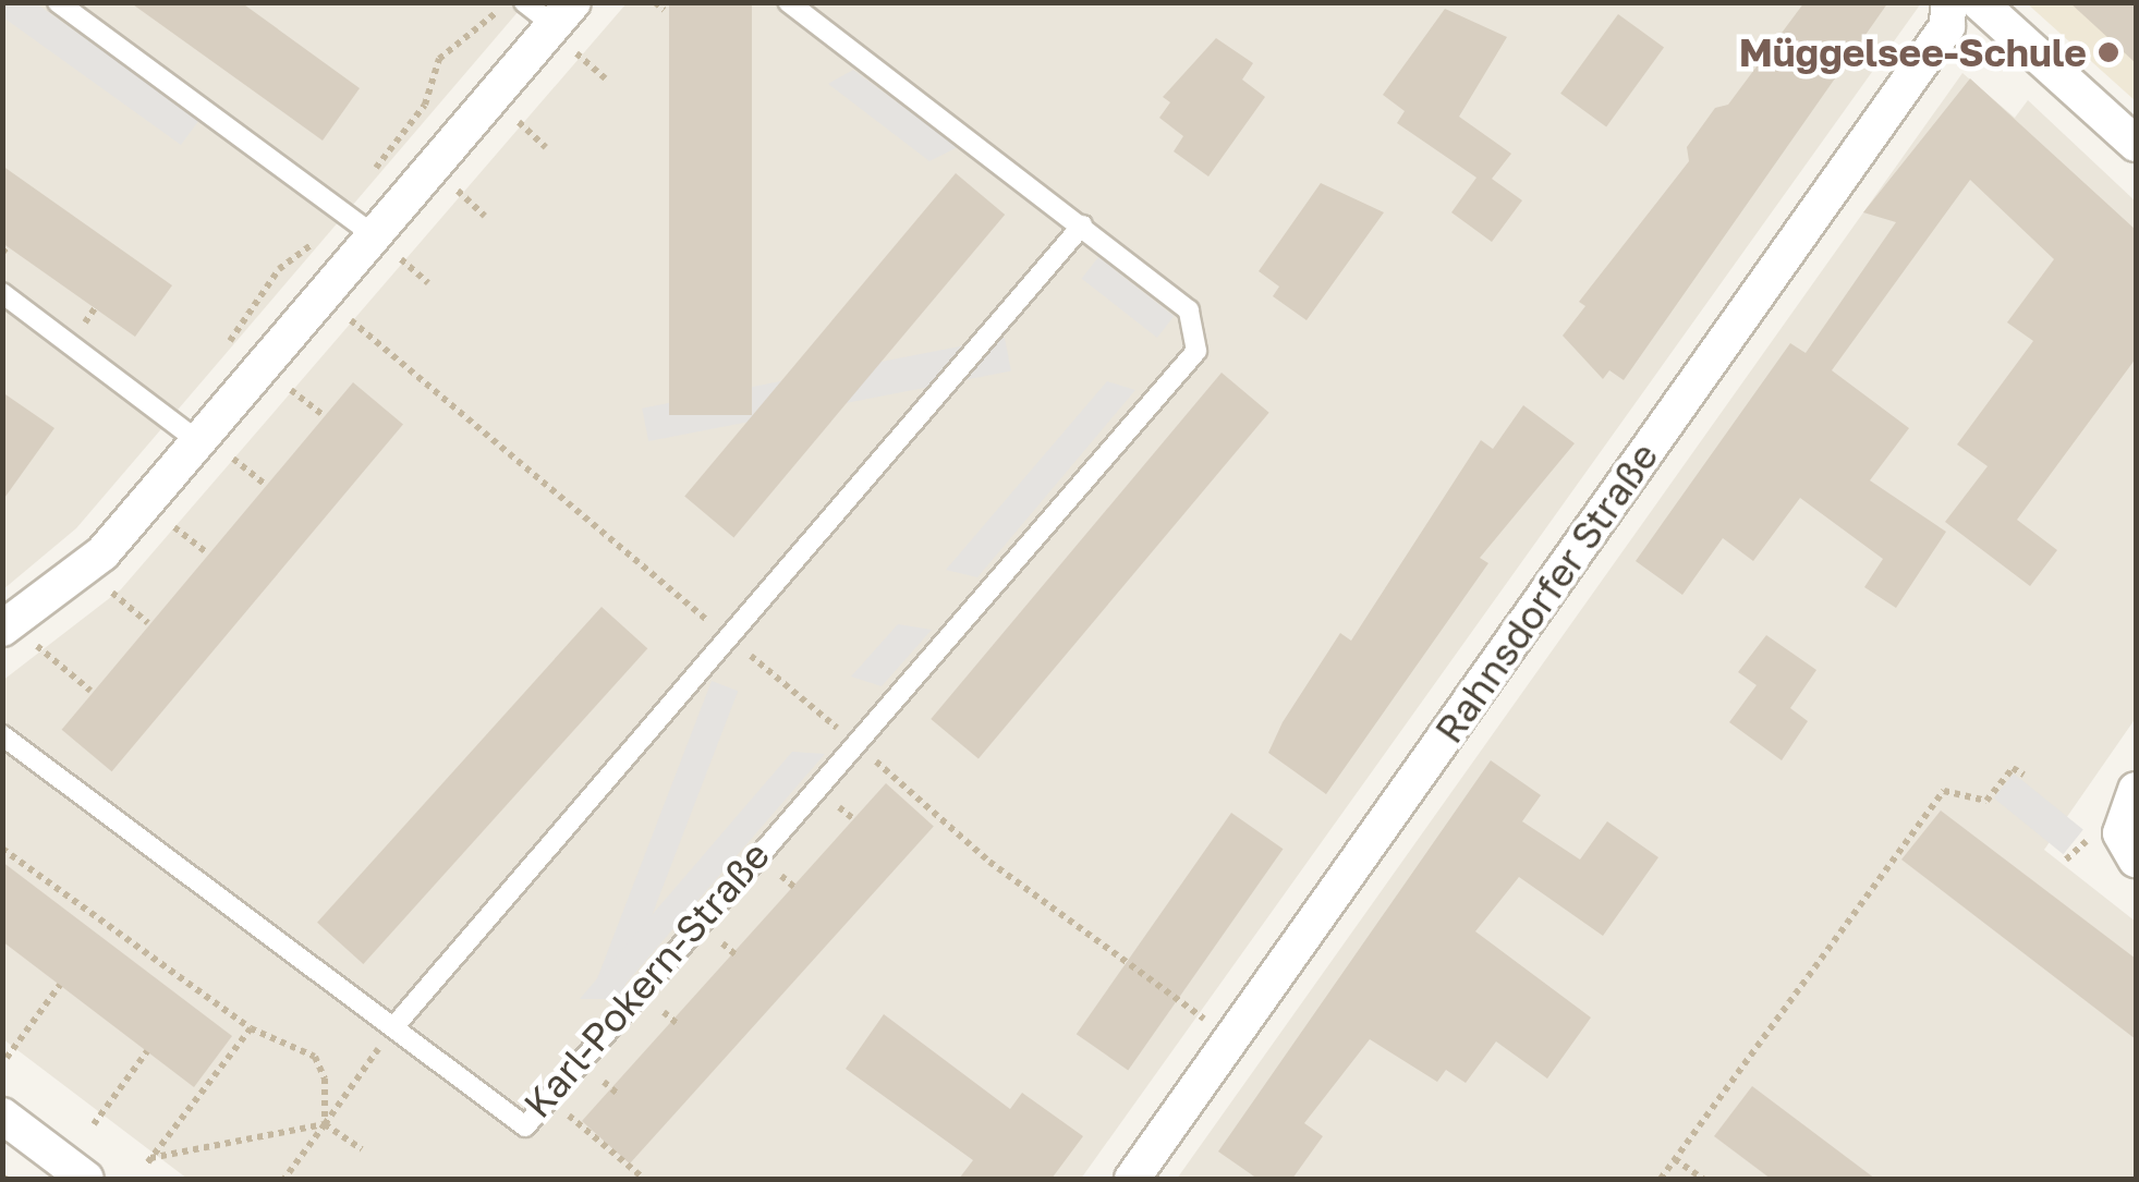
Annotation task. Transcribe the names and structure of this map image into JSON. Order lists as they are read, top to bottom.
{
  "streets": {
    "street": ["Rahnsdorfer Straße"],
    "lane": ["Karl-Pokern-Straße"]
  },
  "places": ["Müggelsee-Schule"]
}
